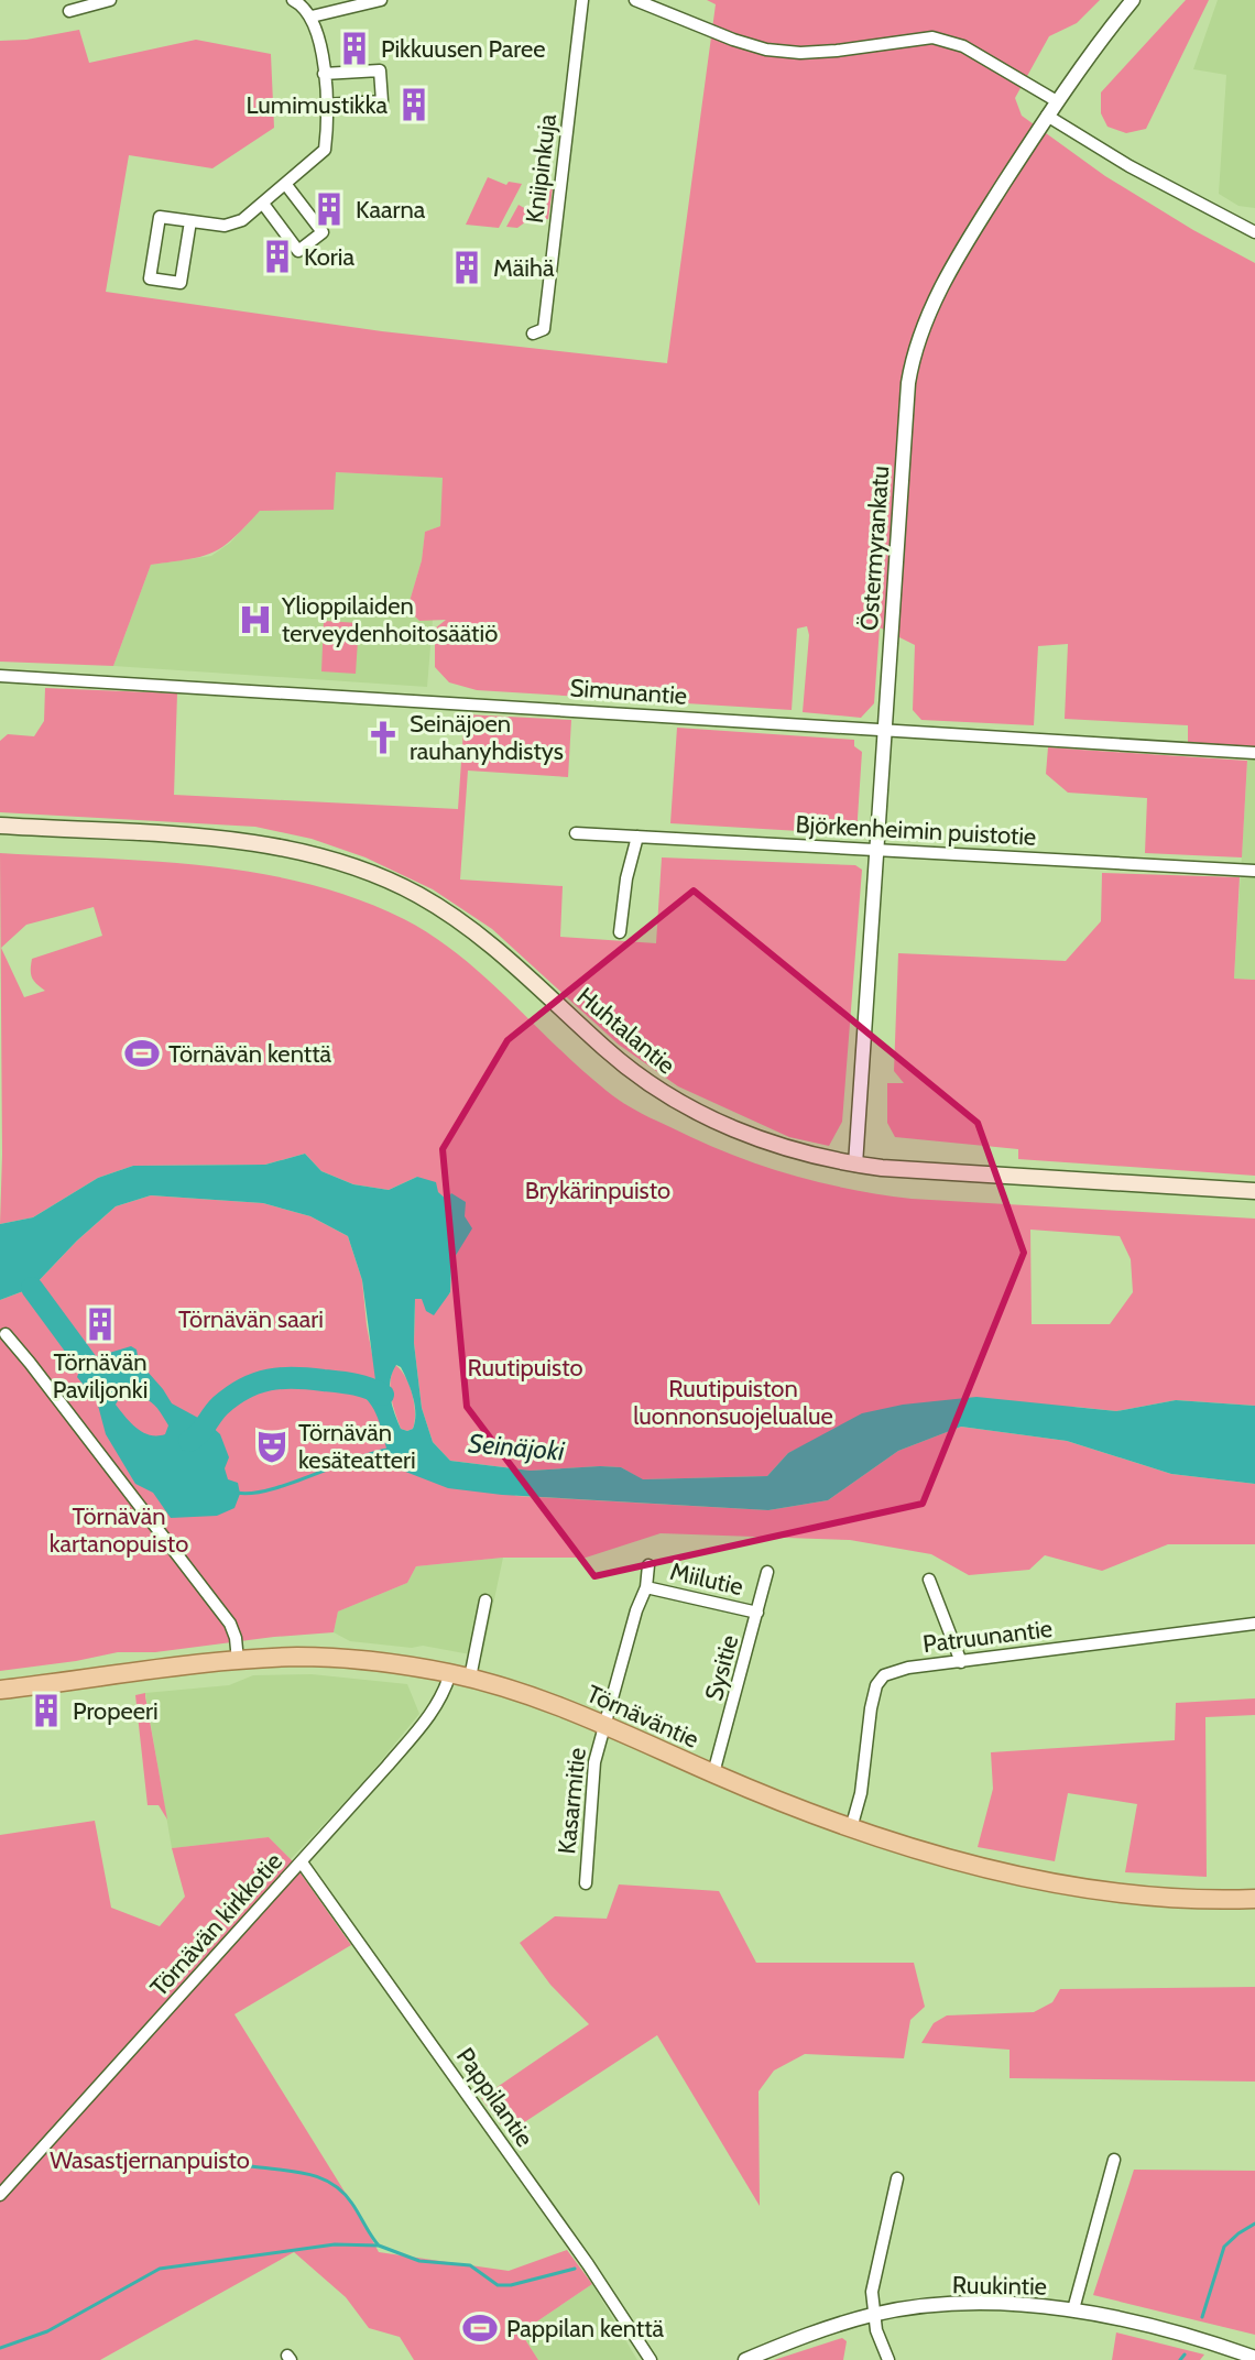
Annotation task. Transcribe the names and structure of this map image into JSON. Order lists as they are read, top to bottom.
{
  "streets": {
    "main road": ["Huhtalantie", "Törnäväntie"],
    "street": [
      "Kniipinkuja",
      "Östermyrankatu",
      "Simunantie",
      "Björkenheimin puistotie",
      "Miilutie",
      "Patruunantie",
      "Sysitie",
      "Kasarmitie",
      "Törnävän kirkkotie",
      "Pappilantie",
      "Ruukintie"
    ]
  },
  "crossings": [
    ["Östermyrankatu", "Simunantie"],
    ["Östermyrankatu", "Björkenheimin puistotie"],
    ["Östermyrankatu", "Huhtalantie"],
    ["Miilutie", "Sysitie"],
    ["Miilutie", "Kasarmitie"],
    ["Patruunantie", "Törnäväntie"],
    ["Sysitie", "Törnäväntie"],
    ["Törnäväntie", "Kasarmitie"],
    ["Törnäväntie", "Törnävän kirkkotie"],
    ["Törnävän kirkkotie", "Pappilantie"]
  ],
  "water": ["Seinäjoki"],
  "parks": [
    "Brykärinpuisto",
    "Törnävän saari",
    "Ruutipuisto",
    "Ruutipuiston luonnonsuojelualue",
    "Törnävän kartanopuisto",
    "Wasastjernanpuisto"
  ],
  "places": {
    "building": [
      "Pikkuusen Paree",
      "Lumimustikka",
      "Kaarna",
      "Koria",
      "Mäihä",
      "Törnävän Paviljonki",
      "Propeeri"
    ],
    "hospital": ["Ylioppilaiden terveydenhoitosäätiö"],
    "church": ["Seinäjoen rauhanyhdistys"],
    "sports": ["Törnävän kenttä", "Pappilan kenttä"],
    "theatre": ["Törnävän kesäteatteri"]
  }
}
